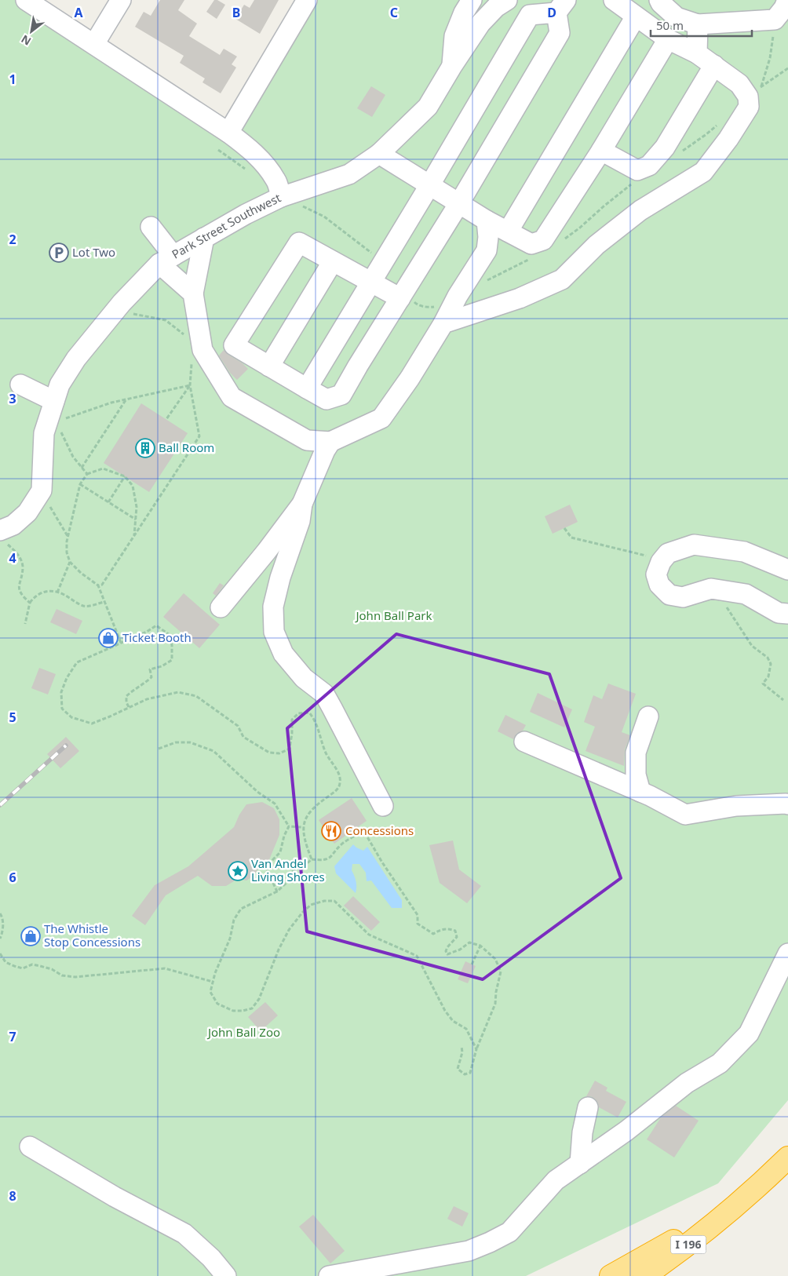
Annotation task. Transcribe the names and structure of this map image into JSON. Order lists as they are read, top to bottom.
{
  "streets": {
    "highway": ["I 196"],
    "street": ["Park Street Southwest"]
  },
  "parks": ["John Ball Park", "John Ball Zoo"],
  "places": {
    "parking": ["Lot Two"],
    "building": ["Ball Room"],
    "shop": ["Ticket Booth", "The Whistle Stop Concessions"],
    "restaurant": ["Concessions"],
    "place": ["Van Andel Living Shores"]
  },
  "scale_bar": "50 m",
  "north": "bottom left",
  "grid": {
    "columns": [
      "A",
      "B",
      "C",
      "D"
    ],
    "rows": [
      "1",
      "2",
      "3",
      "4",
      "5",
      "6",
      "7",
      "8"
    ]
  }
}
